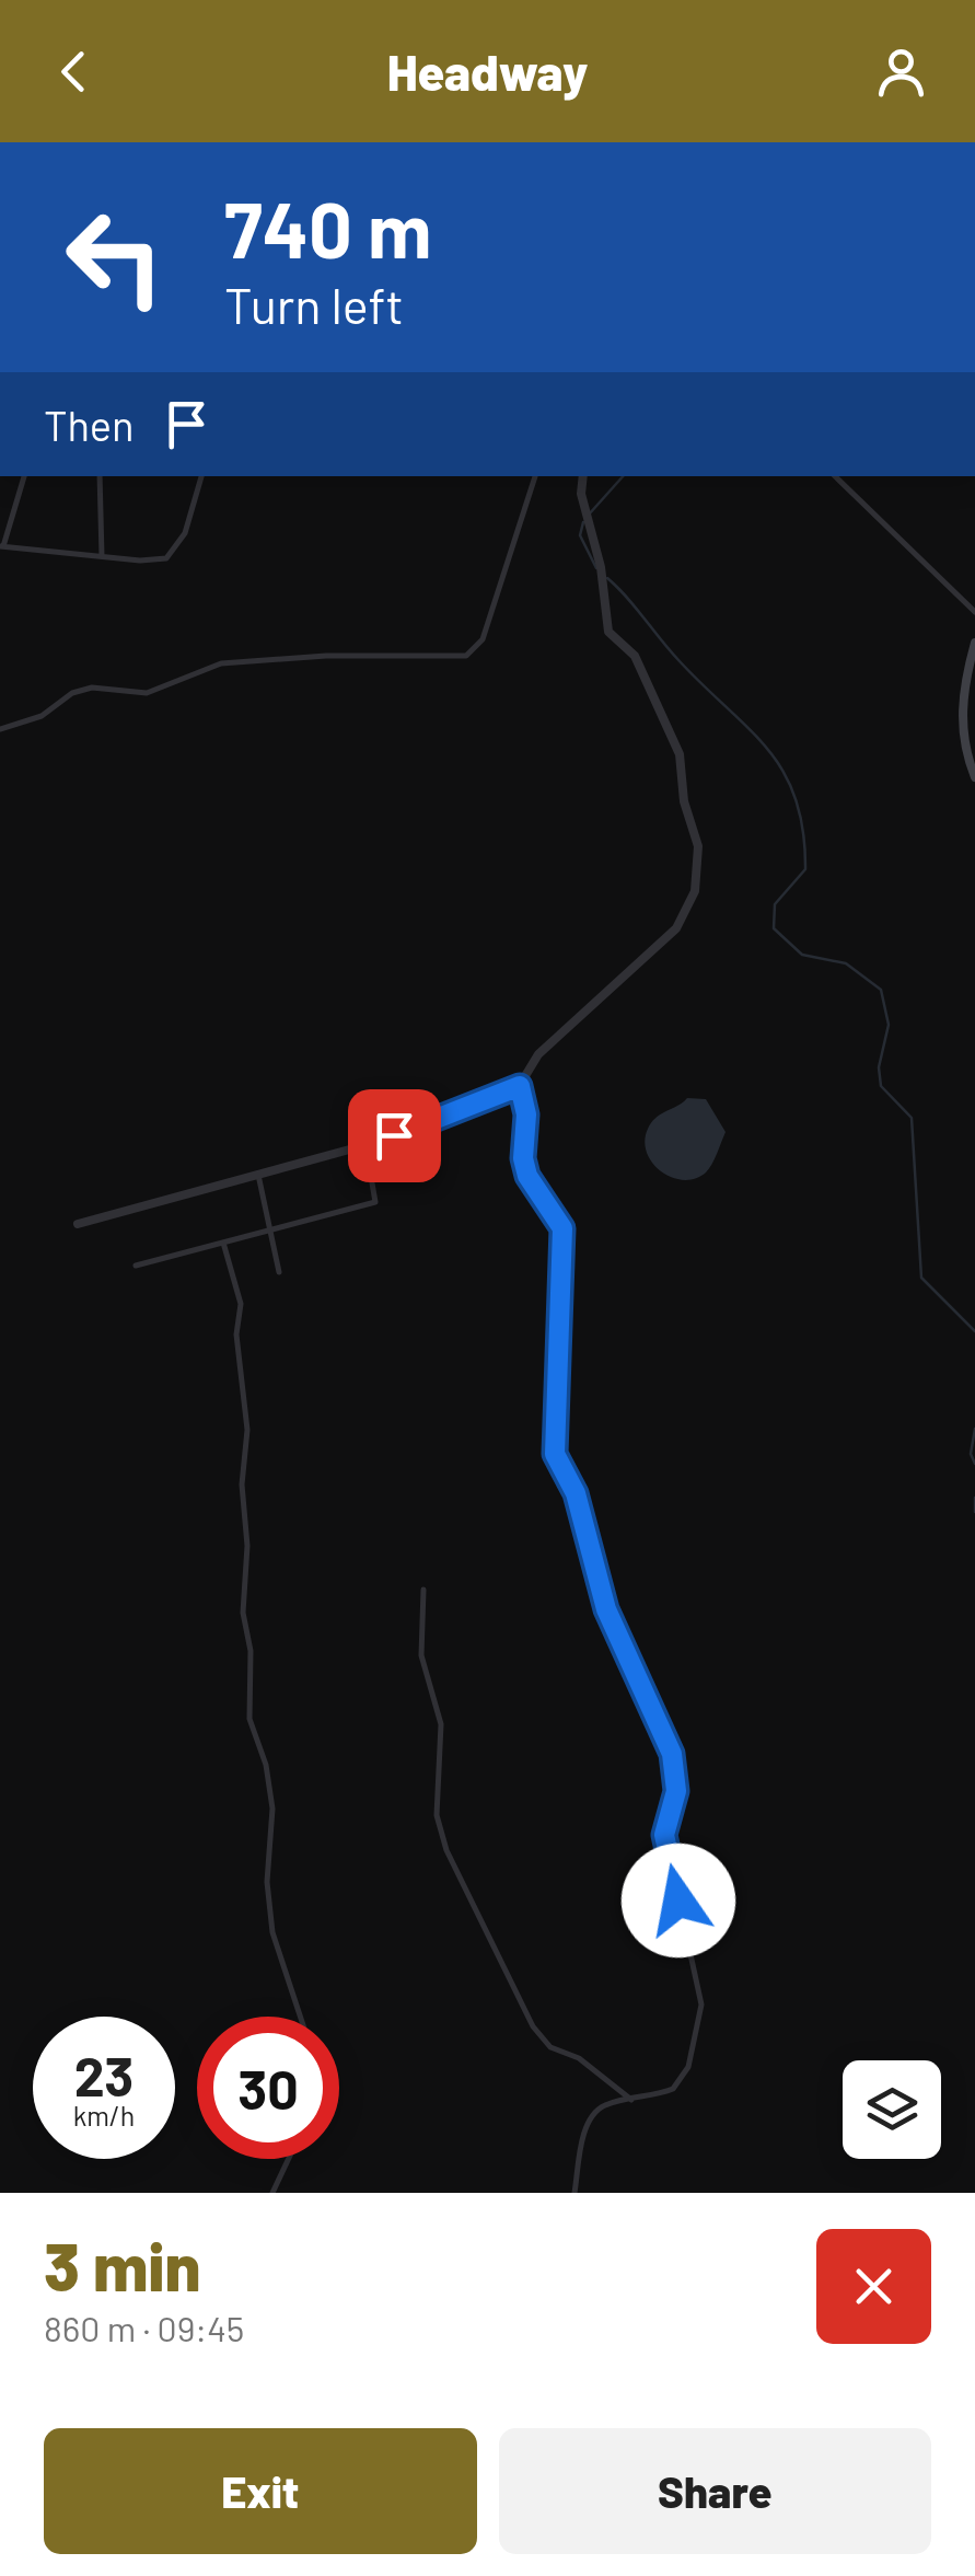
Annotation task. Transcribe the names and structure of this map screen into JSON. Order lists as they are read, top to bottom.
{
  "page": {
    "header": "Headway",
    "turn": ["740 m", "Turn left"],
    "then": "Then",
    "speed": "23 km/h",
    "limit": "30",
    "heading": ["3 min", "860 m · 09:45"],
    "buttons": ["Exit", "Share"]
  }
}
